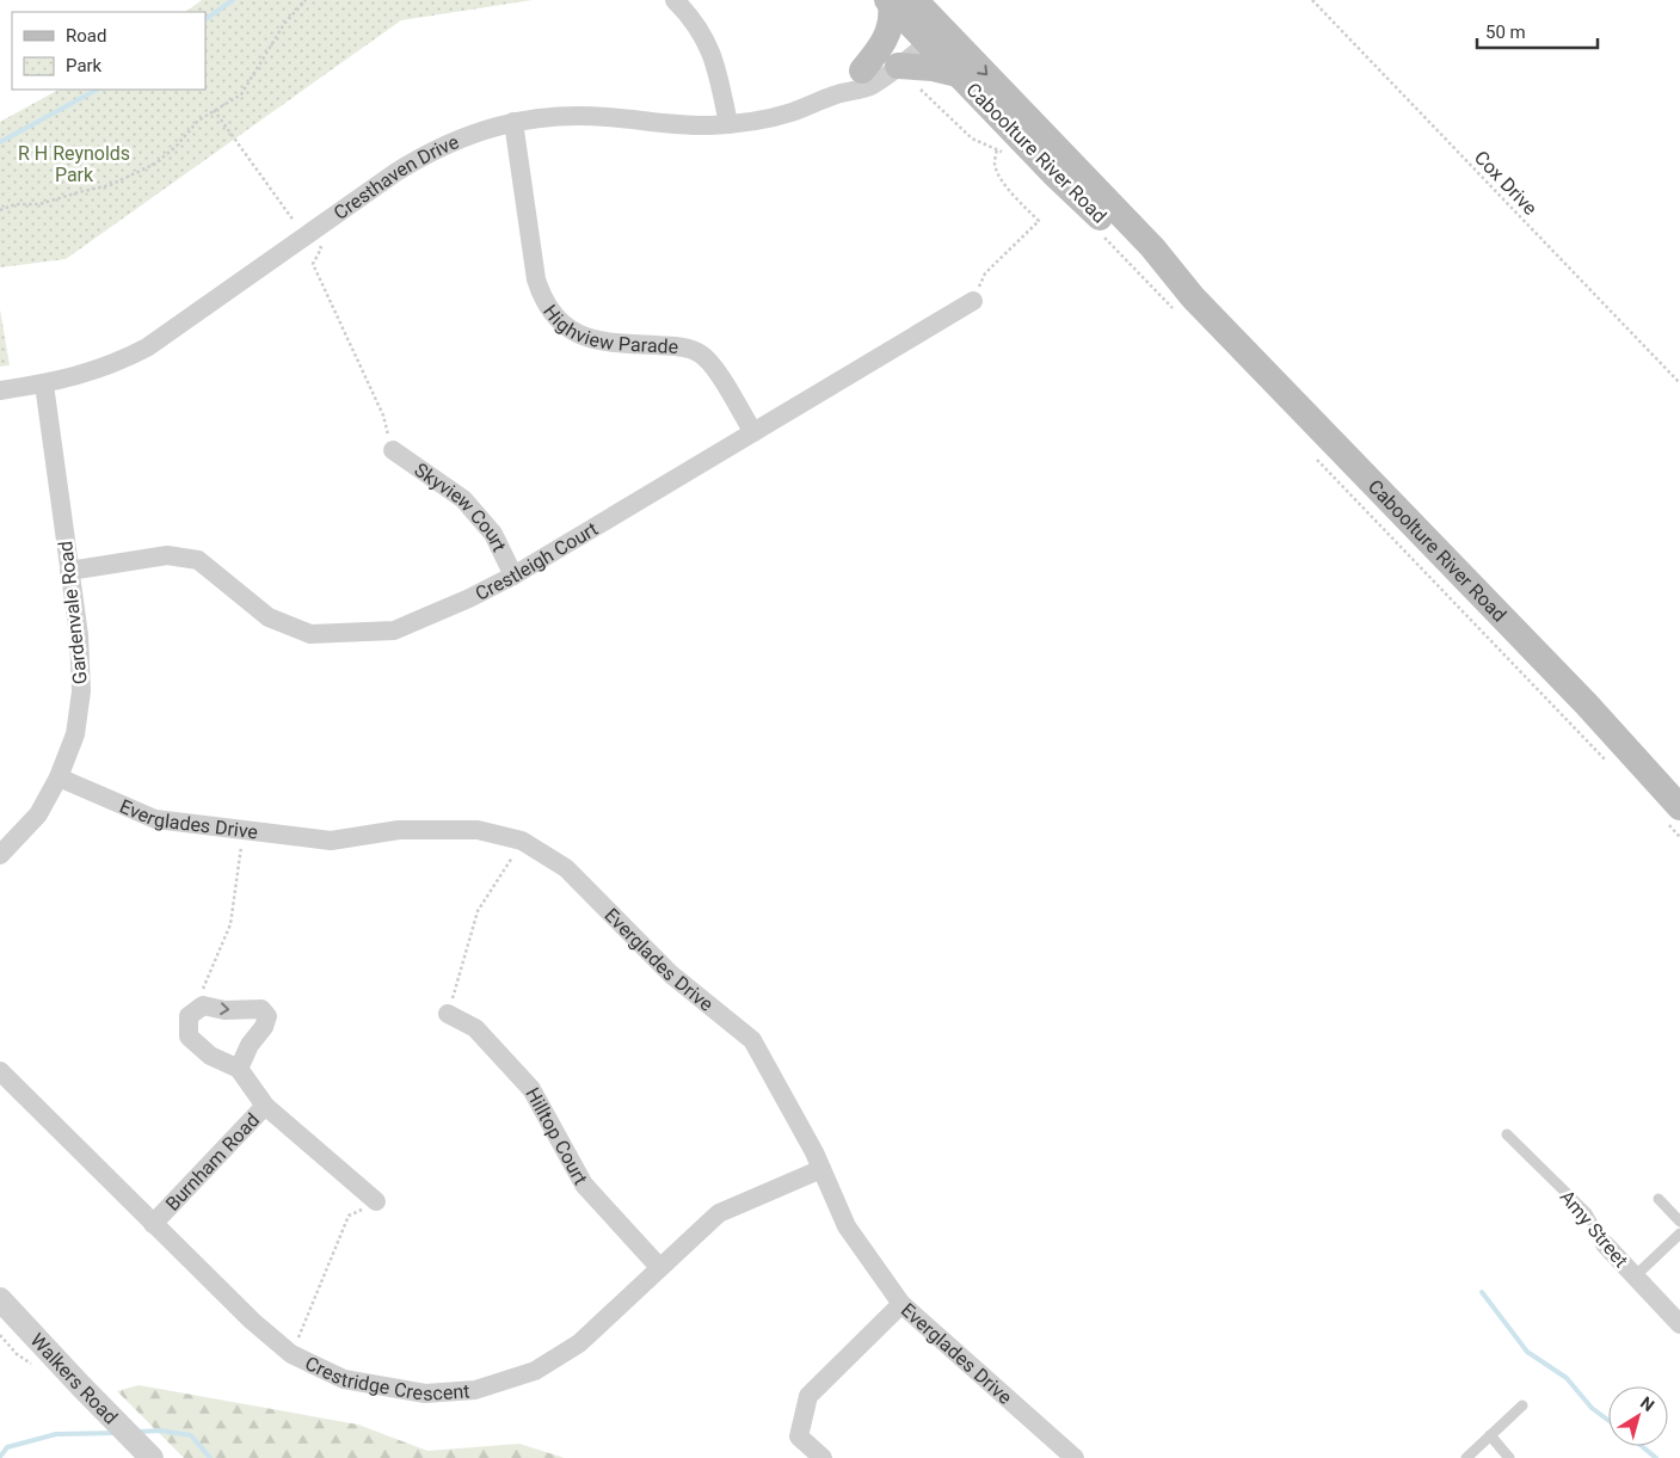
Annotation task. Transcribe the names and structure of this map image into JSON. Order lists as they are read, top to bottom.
{
  "streets": {
    "main road": ["Caboolture River Road"],
    "street": [
      "Cresthaven Drive",
      "Highview Parade",
      "Skyview Court",
      "Crestleigh Court",
      "Gardenvale Road",
      "Everglades Drive",
      "Hilltop Court",
      "Burnham Road",
      "Amy Street",
      "Crestridge Crescent",
      "Walkers Road"
    ],
    "path": ["Cox Drive"]
  },
  "crossings": [
    ["Caboolture River Road", "Cresthaven Drive"],
    ["Cresthaven Drive", "Highview Parade"],
    ["Cresthaven Drive", "Gardenvale Road"],
    ["Highview Parade", "Crestleigh Court"],
    ["Skyview Court", "Crestleigh Court"],
    ["Crestleigh Court", "Gardenvale Road"],
    ["Gardenvale Road", "Everglades Drive"],
    ["Everglades Drive", "Crestridge Crescent"],
    ["Hilltop Court", "Crestridge Crescent"],
    ["Burnham Road", "Crestridge Crescent"]
  ],
  "parks": ["R H Reynolds Park"],
  "legend": ["Road", "Park"],
  "scale_bar": "50 m",
  "north": "top right"
}
